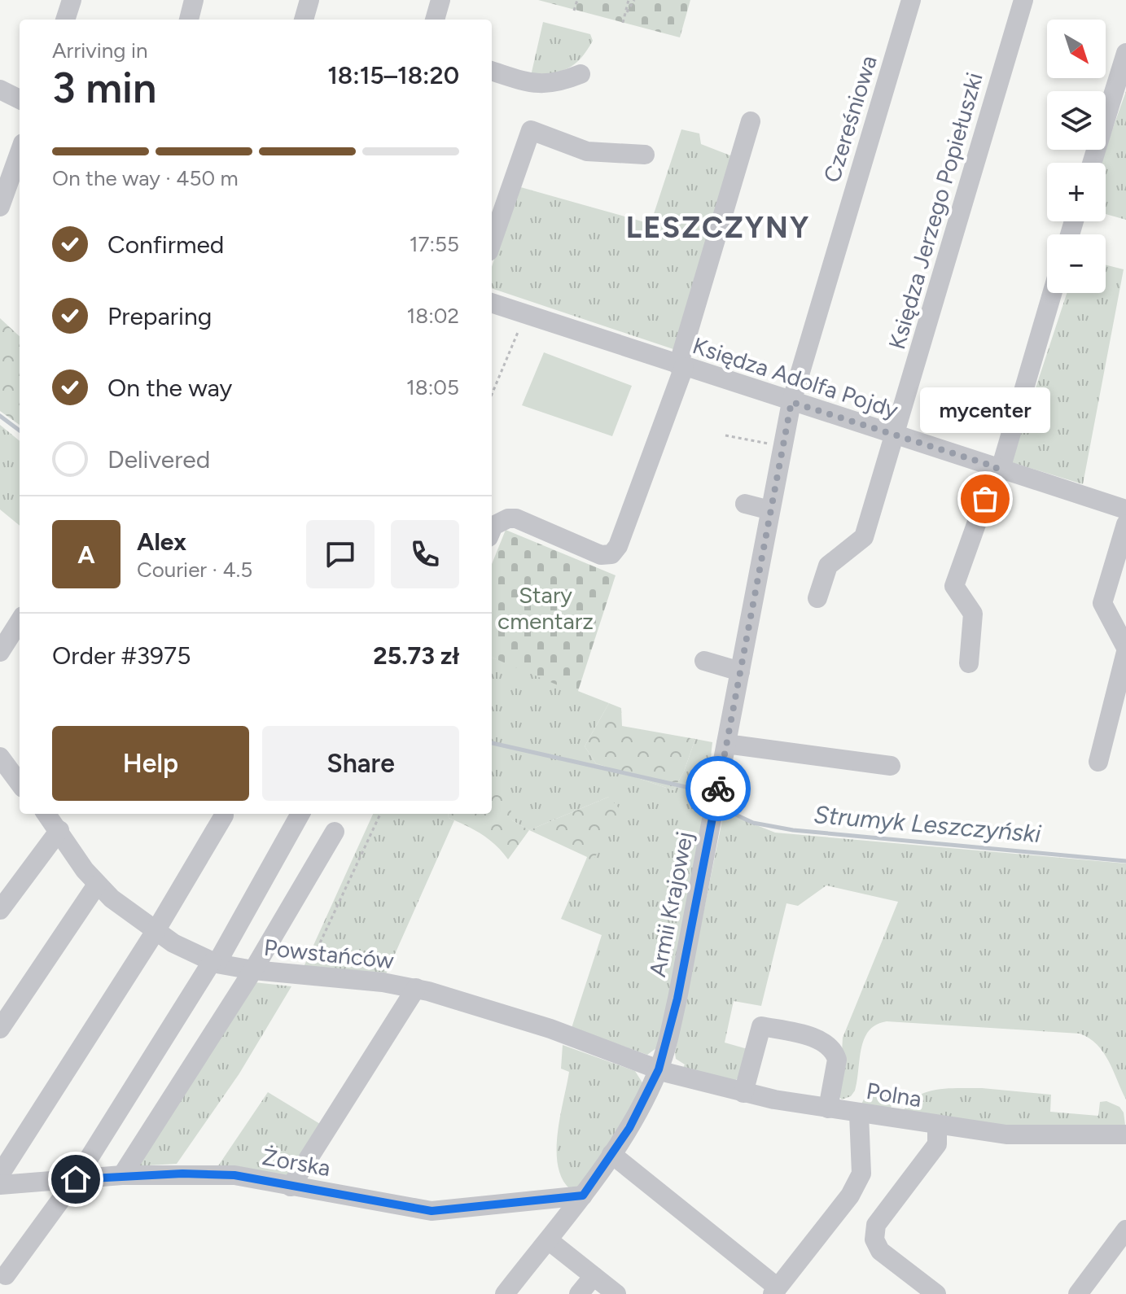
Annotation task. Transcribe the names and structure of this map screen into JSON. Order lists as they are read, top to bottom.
{
  "streets": {
    "street": [
      "Czereśniowa",
      "Księdza Jerzego Popiełuszki",
      "Księdza Adolfa Pojdy",
      "Armii Krajowej",
      "Powstańców",
      "Polna",
      "Żorska"
    ]
  },
  "crossings": [
    ["Czereśniowa", "Księdza Adolfa Pojdy"],
    ["Czereśniowa", "Armii Krajowej"],
    ["Księdza Jerzego Popiełuszki", "Księdza Adolfa Pojdy"],
    ["Księdza Adolfa Pojdy", "Armii Krajowej"],
    ["Armii Krajowej", "Powstańców"],
    ["Armii Krajowej", "Polna"],
    ["Armii Krajowej", "Żorska"],
    ["Powstańców", "Polna"]
  ],
  "districts": ["LESZCZYNY"],
  "water": ["Strumyk Leszczyński"],
  "parks": ["Stary cmentarz"],
  "places": ["mycenter"],
  "north": "bottom right",
  "page": {
    "map_buttons": ["+", "−"],
    "heading": ["3 min", "Arriving in", "18:15–18:20"],
    "panel": [
      "Alex",
      "Courier · 4.5",
      "Order #3975",
      "25.73 zł"
    ],
    "bar": "On the way · 450 m",
    "list": [
      ["Confirmed", "17:55"],
      ["Preparing", "18:02"],
      ["On the way", "18:05"],
      "Delivered"
    ],
    "bubble": "mycenter",
    "round": "A",
    "buttons": ["Help", "Share"]
  }
}
